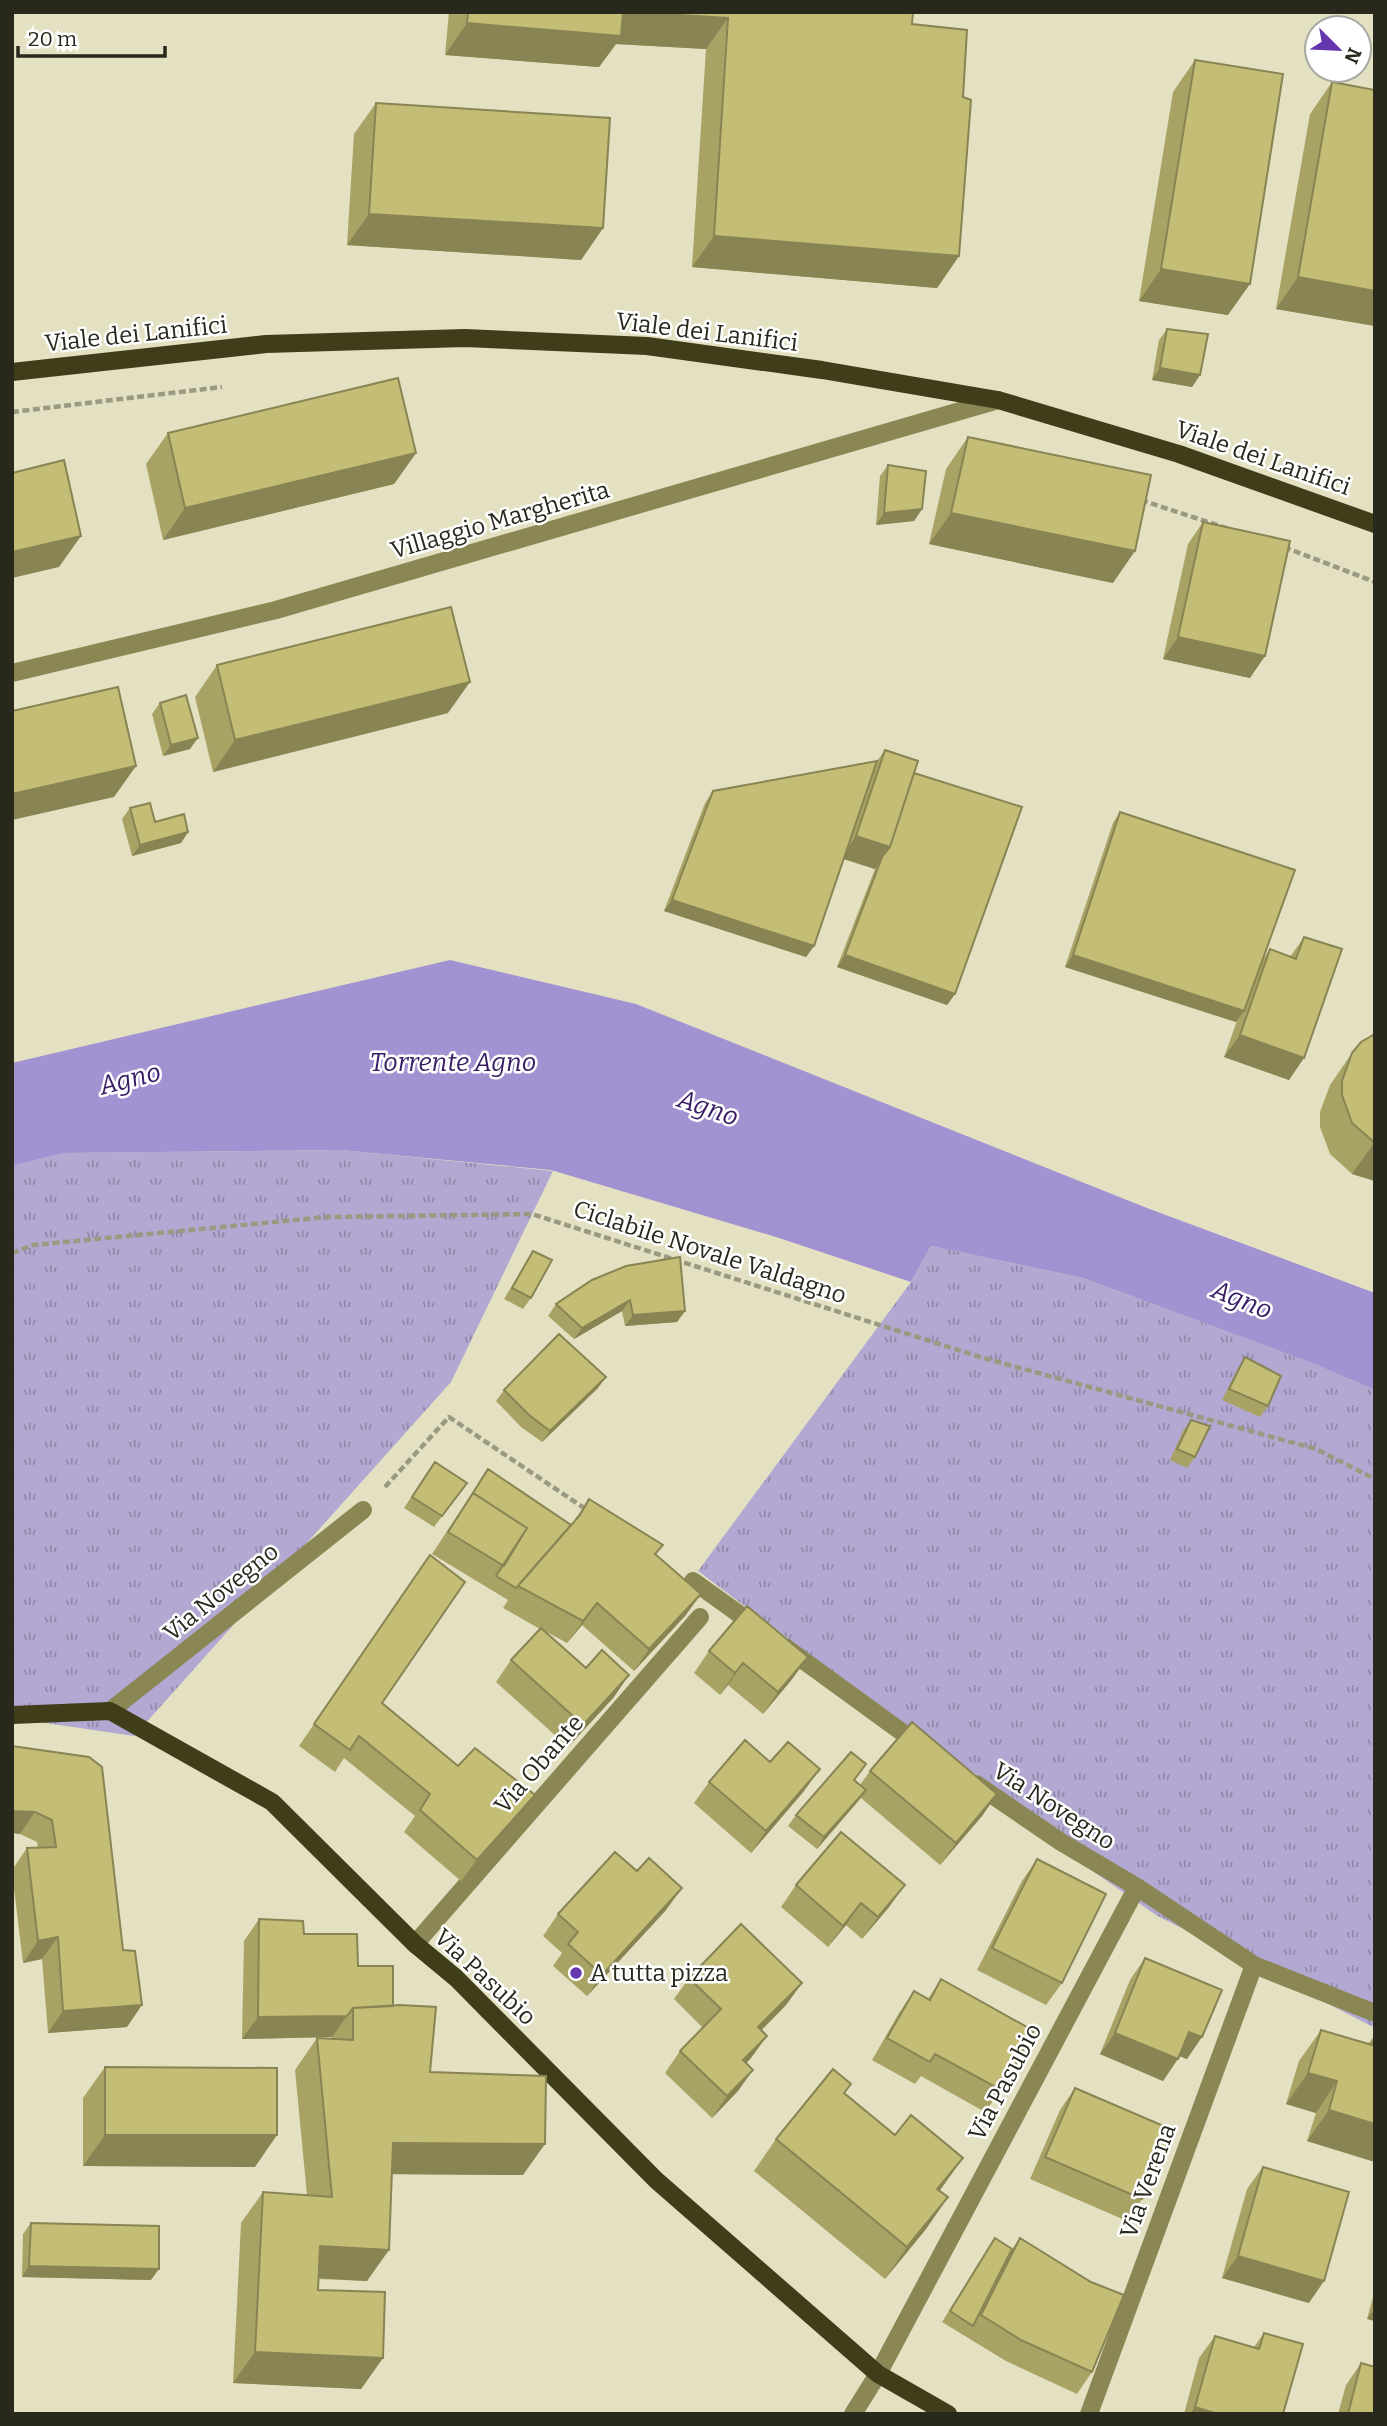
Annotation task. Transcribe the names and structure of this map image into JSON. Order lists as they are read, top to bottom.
{
  "streets": {
    "main road": ["Viale dei Lanifici", "Via Pasubio"],
    "street": [
      "Villaggio Margherita",
      "Via Novegno",
      "Via Obante",
      "Via Verena"
    ],
    "path": ["Ciclabile Novale Valdagno"]
  },
  "crossings": [
    ["Viale dei Lanifici", "Villaggio Margherita"],
    ["Via Novegno", "Via Pasubio"],
    ["Via Novegno", "Via Verena"],
    ["Via Obante", "Via Pasubio"]
  ],
  "water": ["Torrente Agno", "Agno"],
  "places": ["A tutta pizza"],
  "scale_bar": "20 m",
  "north": "bottom right"
}
